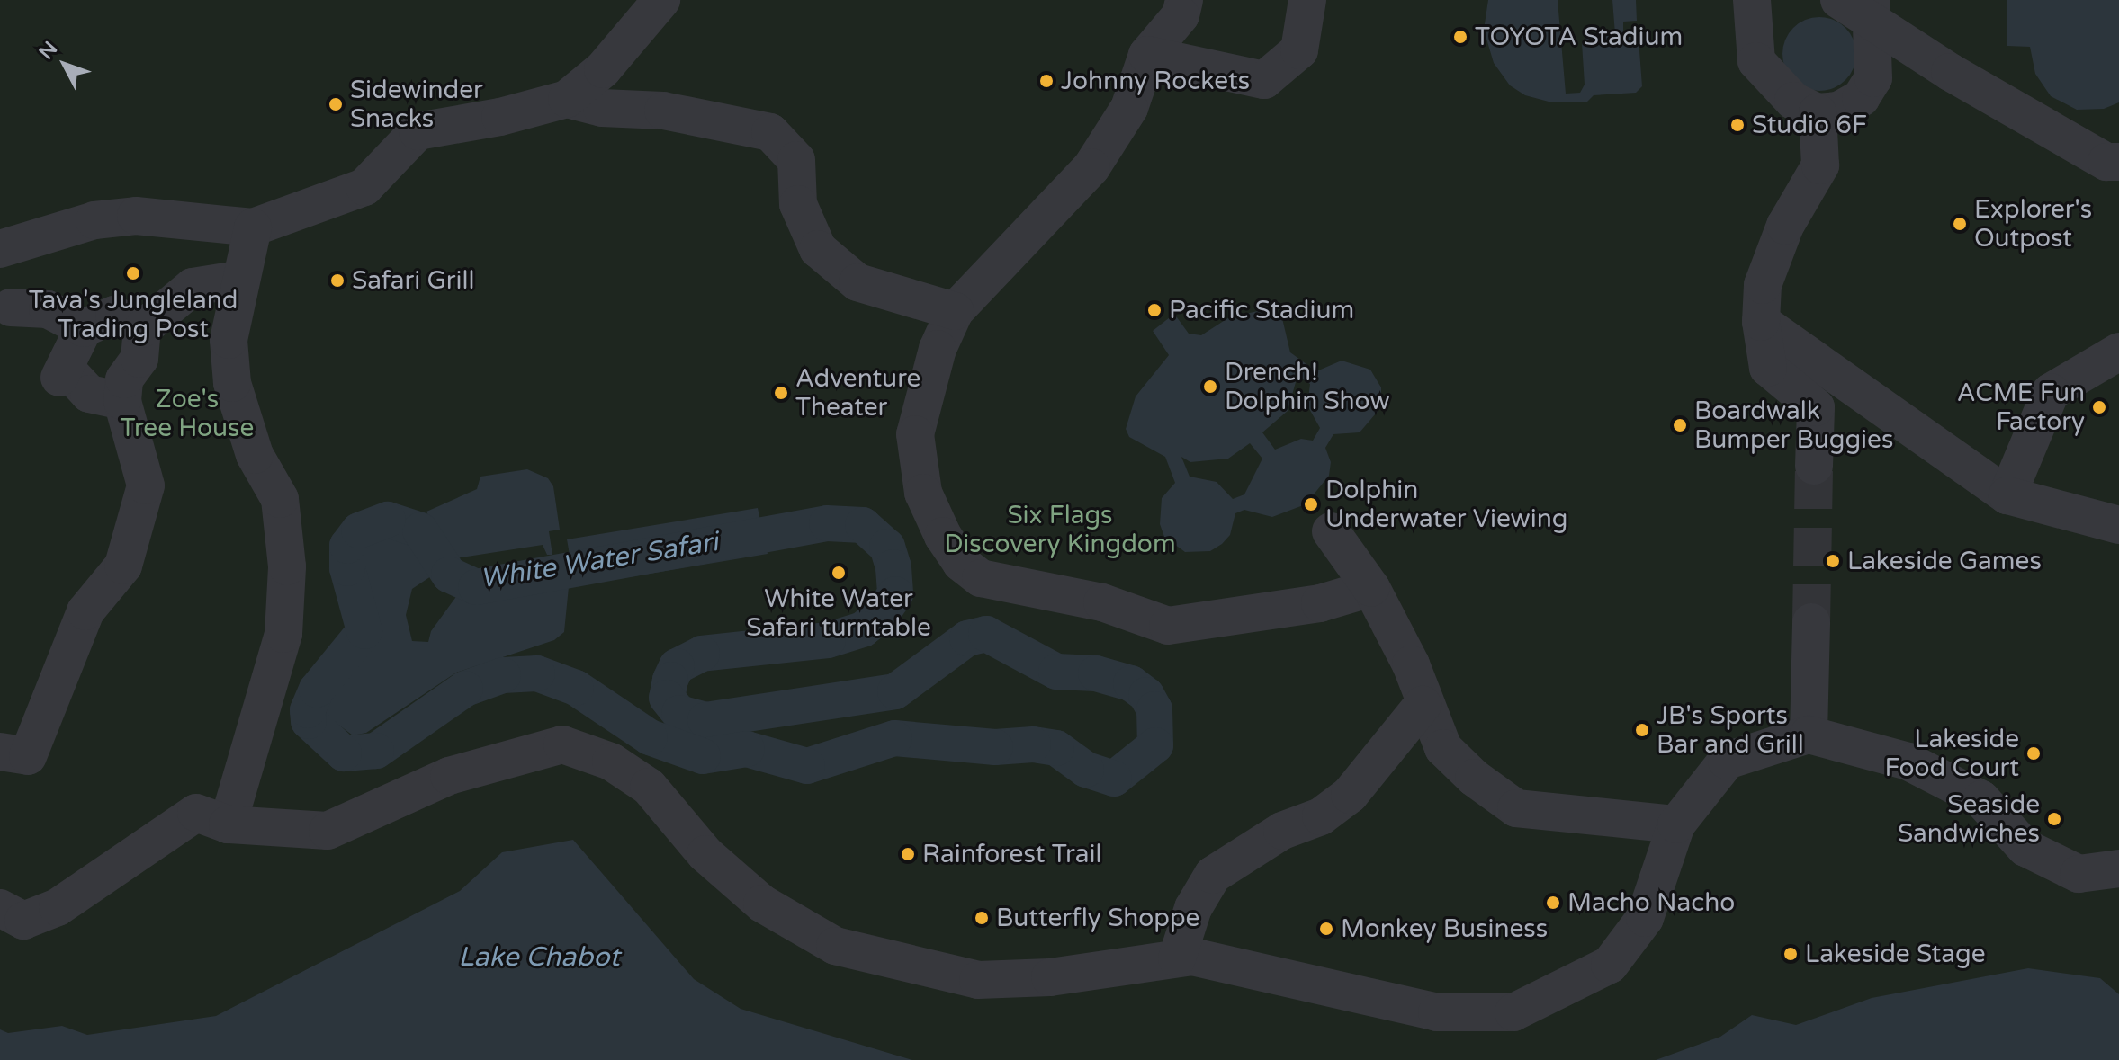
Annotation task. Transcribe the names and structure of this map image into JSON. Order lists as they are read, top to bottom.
{
  "water": ["White Water Safari", "Lake Chabot"],
  "parks": ["Zoe's Tree House", "Six Flags Discovery Kingdom"],
  "places": [
    "TOYOTA Stadium",
    "Johnny Rockets",
    "Sidewinder Snacks",
    "Studio 6F",
    "Explorer's Outpost",
    "Tava's Jungleland Trading Post",
    "Safari Grill",
    "Pacific Stadium",
    "Drench! Dolphin Show",
    "Adventure Theater",
    "ACME Fun Factory",
    "Boardwalk Bumper Buggies",
    "Dolphin Underwater Viewing",
    "Lakeside Games",
    "White Water Safari turntable",
    "JB's Sports Bar and Grill",
    "Lakeside Food Court",
    "Seaside Sandwiches",
    "Rainforest Trail",
    "Macho Nacho",
    "Butterfly Shoppe",
    "Monkey Business",
    "Lakeside Stage"
  ],
  "north": "top left"
}
